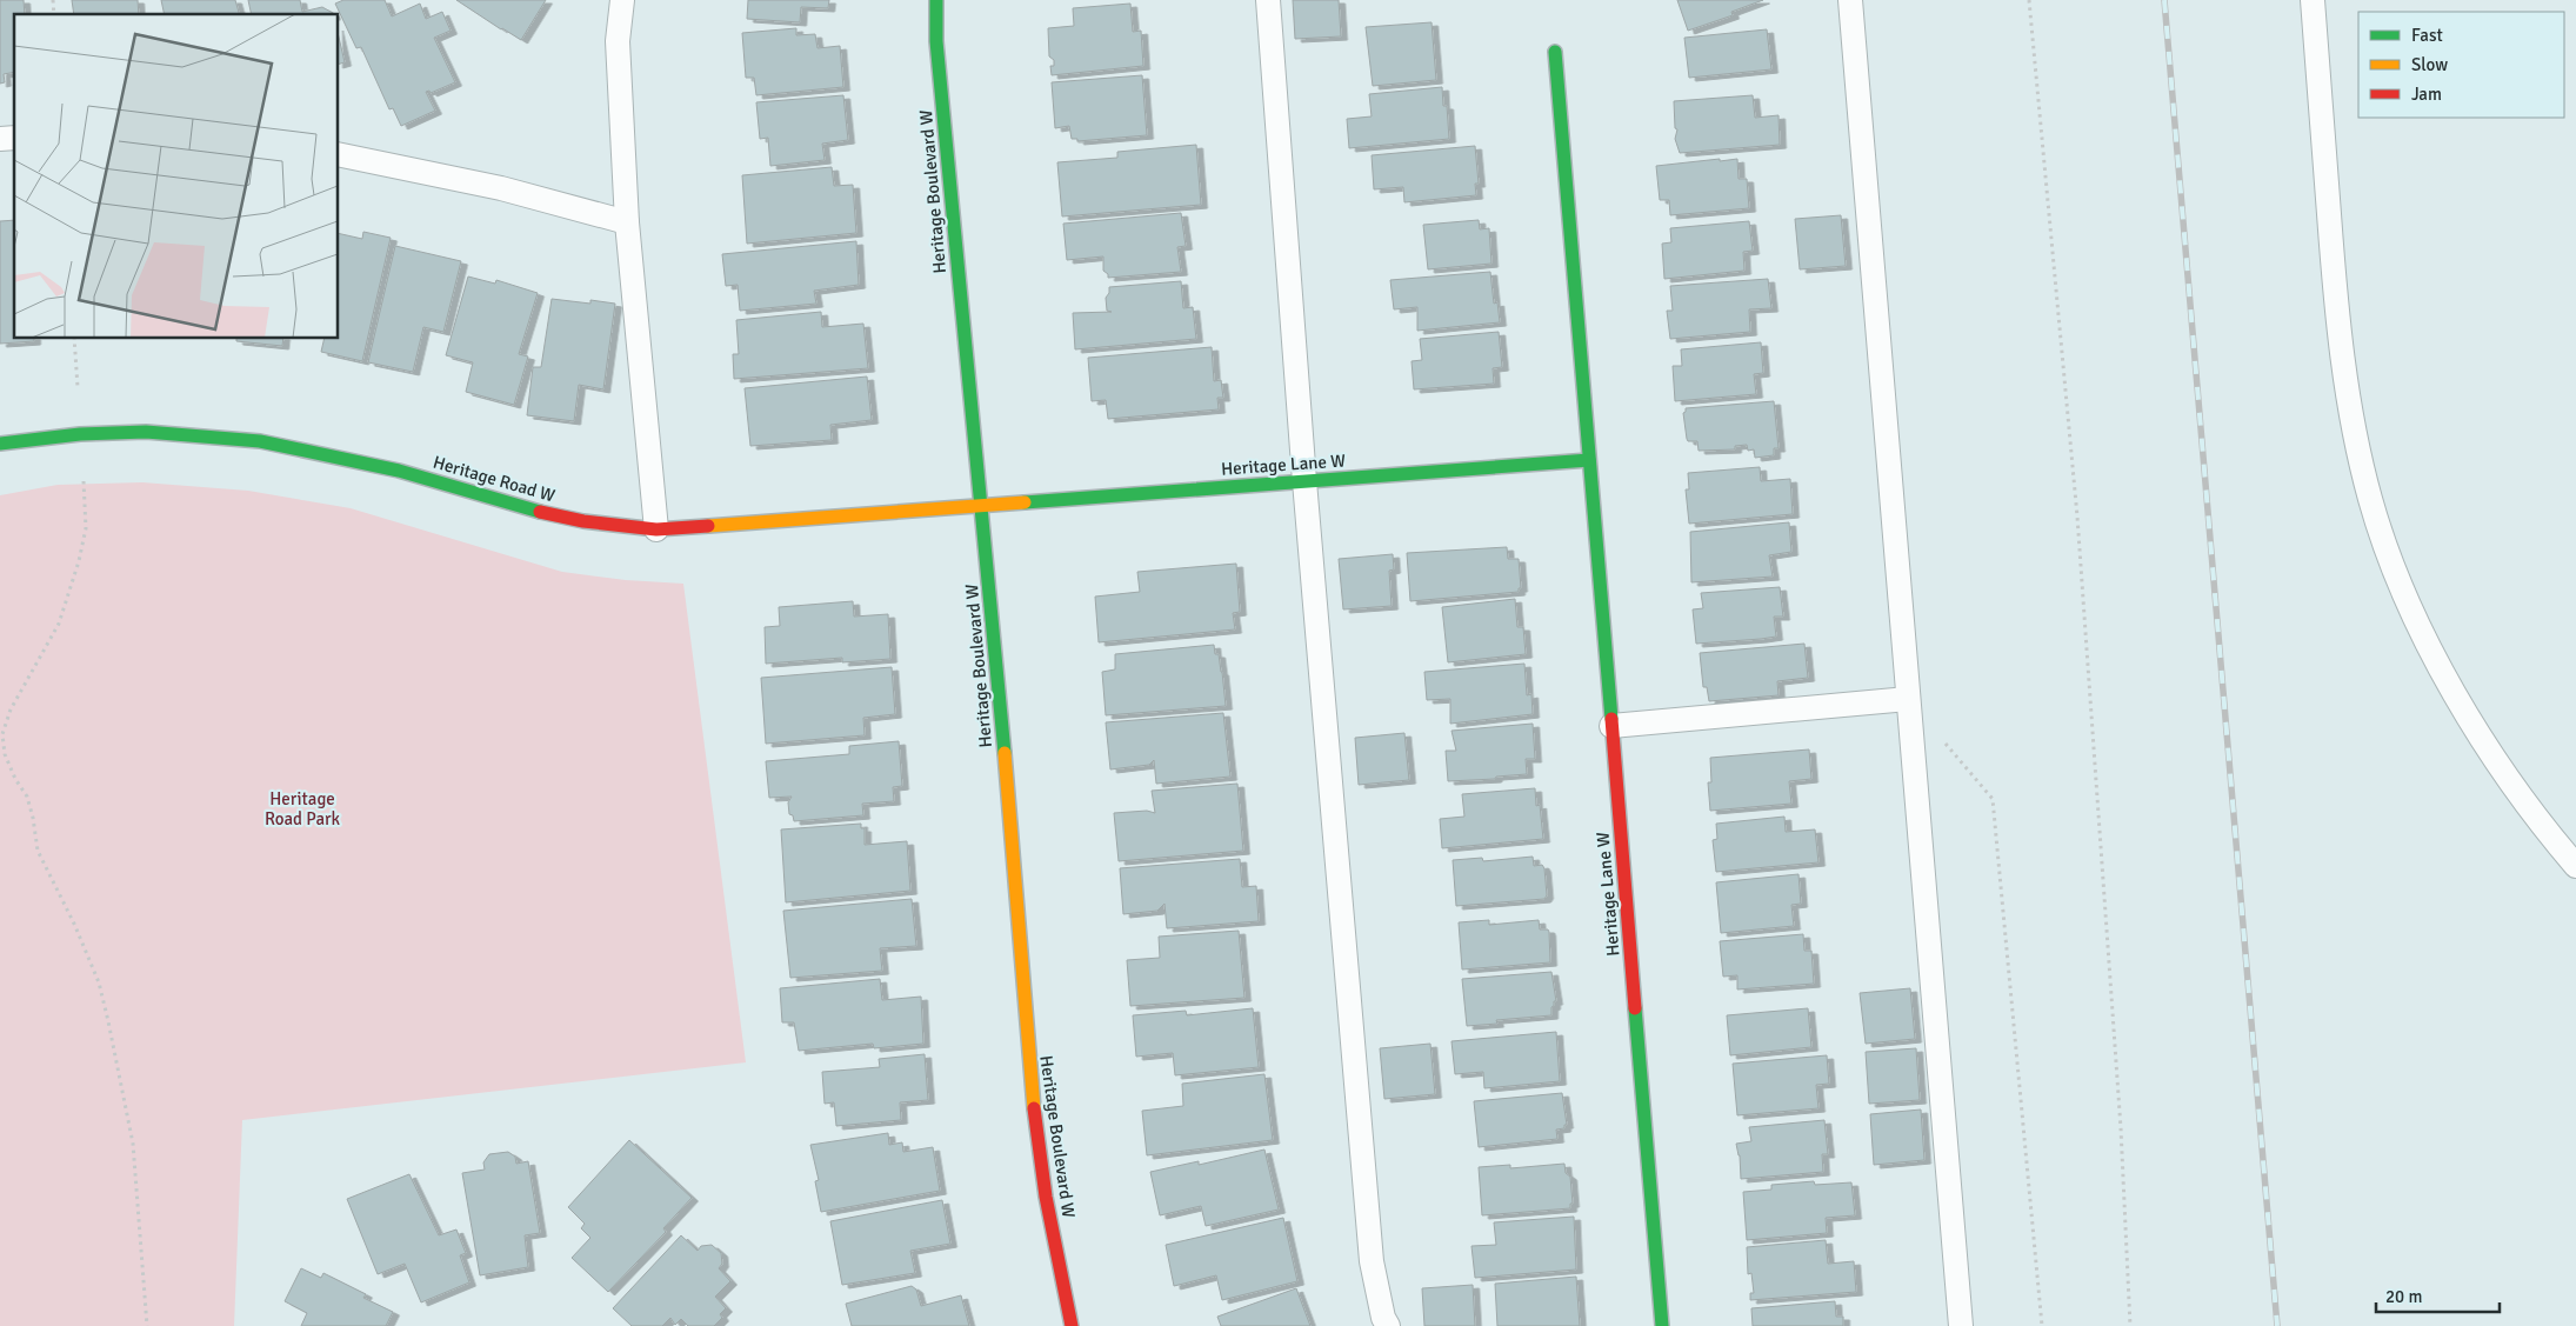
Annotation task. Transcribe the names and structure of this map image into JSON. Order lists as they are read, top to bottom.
{
  "streets": {
    "street": ["Heritage Boulevard W", "Heritage Lane W", "Heritage Road W"]
  },
  "crossings": [
    ["Heritage Boulevard W", "Heritage Lane W"],
    ["Heritage Boulevard W", "Heritage Road W"],
    ["Heritage Lane W", "Heritage Road W"]
  ],
  "parks": ["Heritage Road Park"],
  "legend": ["Fast", "Slow", "Jam"],
  "scale_bar": "20 m"
}
